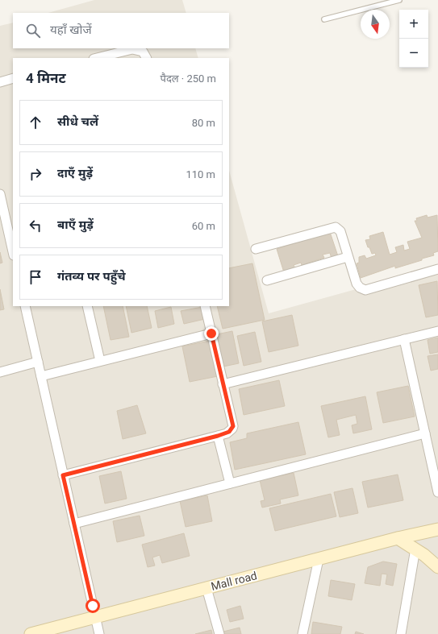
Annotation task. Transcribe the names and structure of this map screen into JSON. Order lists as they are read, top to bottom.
{
  "streets": {
    "street": ["Mall road"]
  },
  "north": "bottom",
  "page": {
    "map_buttons": ["+", "−"],
    "search": "यहाँ खोजें",
    "heading": ["4 मिनट", "पैदल · 250 m"],
    "list": [
      ["सीधे चलें", "80 m"],
      ["दाएँ मुड़ें", "110 m"],
      ["बाएँ मुड़ें", "60 m"],
      "गंतव्य पर पहुँचे"
    ]
  }
}
